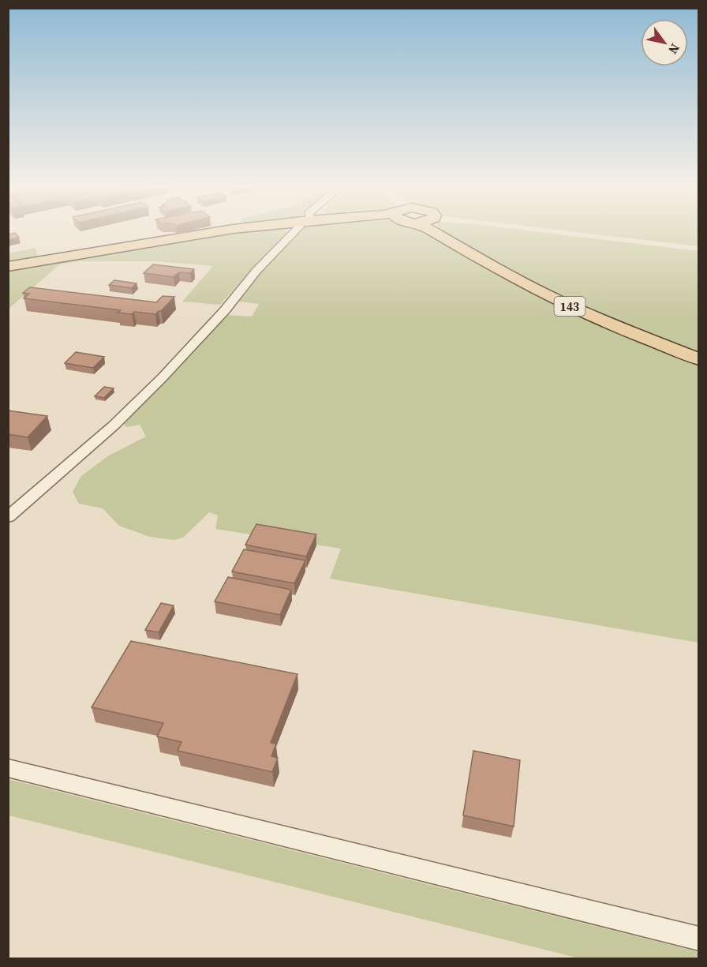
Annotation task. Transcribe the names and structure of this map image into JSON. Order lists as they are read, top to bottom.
{
  "streets": {
    "main road": ["143"]
  },
  "north": "bottom right"
}
